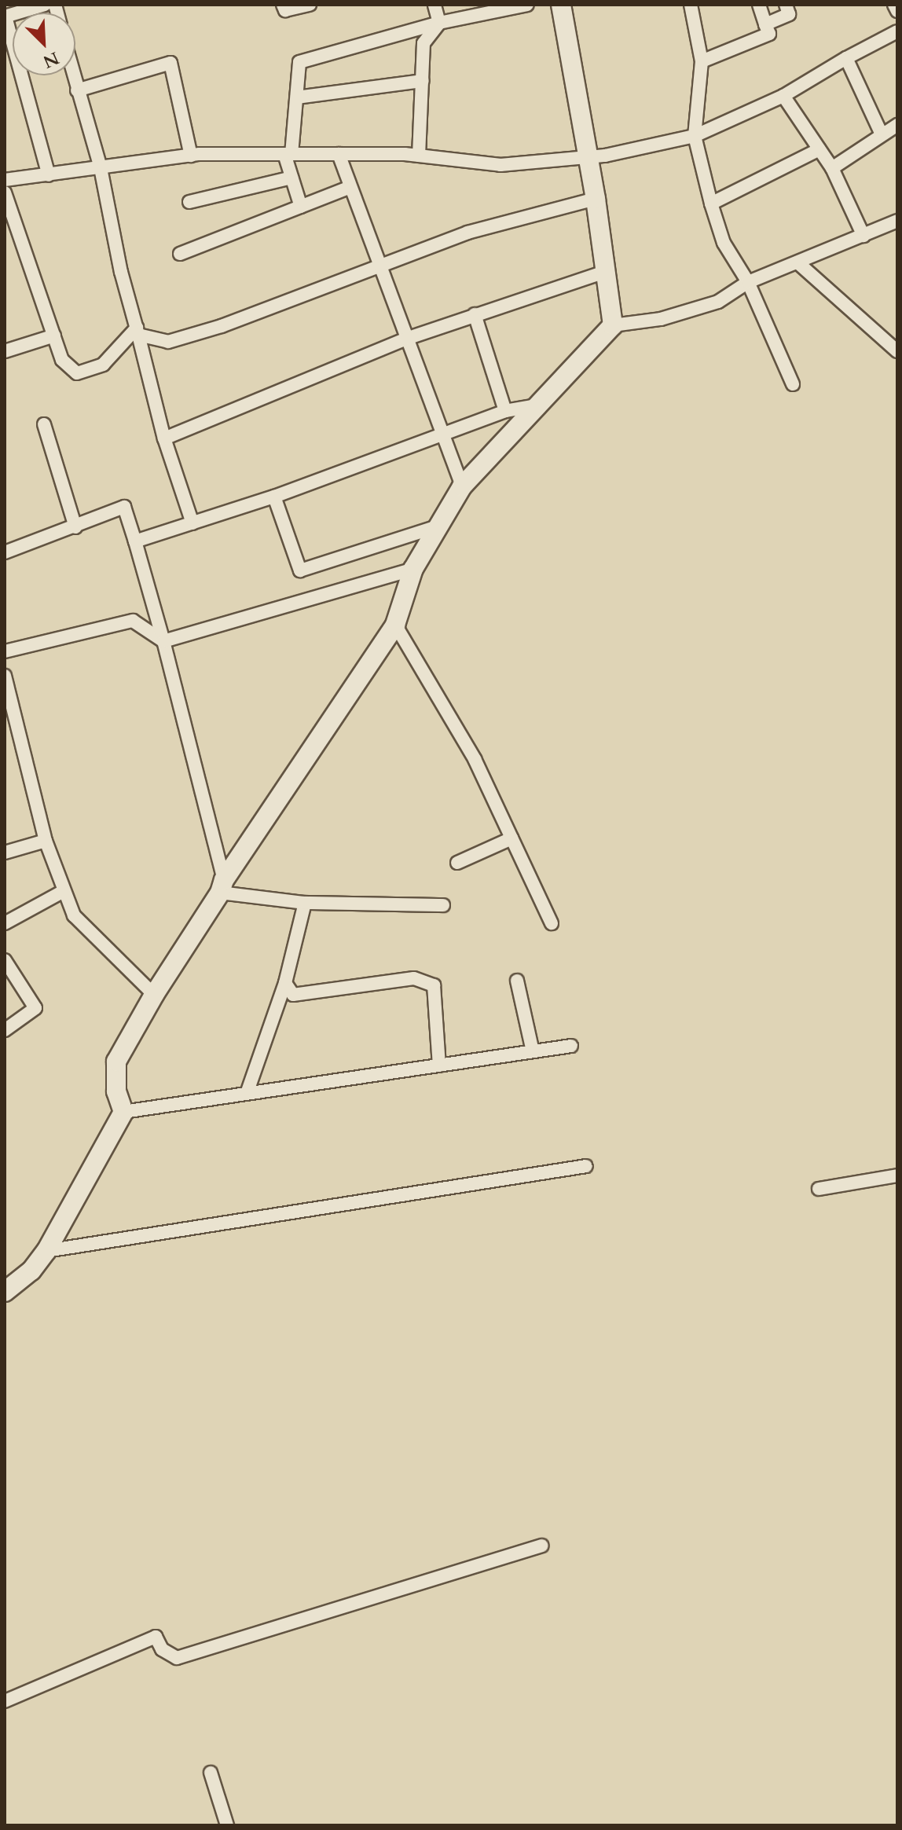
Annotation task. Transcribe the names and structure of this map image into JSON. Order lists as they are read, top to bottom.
{
  "north": "bottom right"
}
